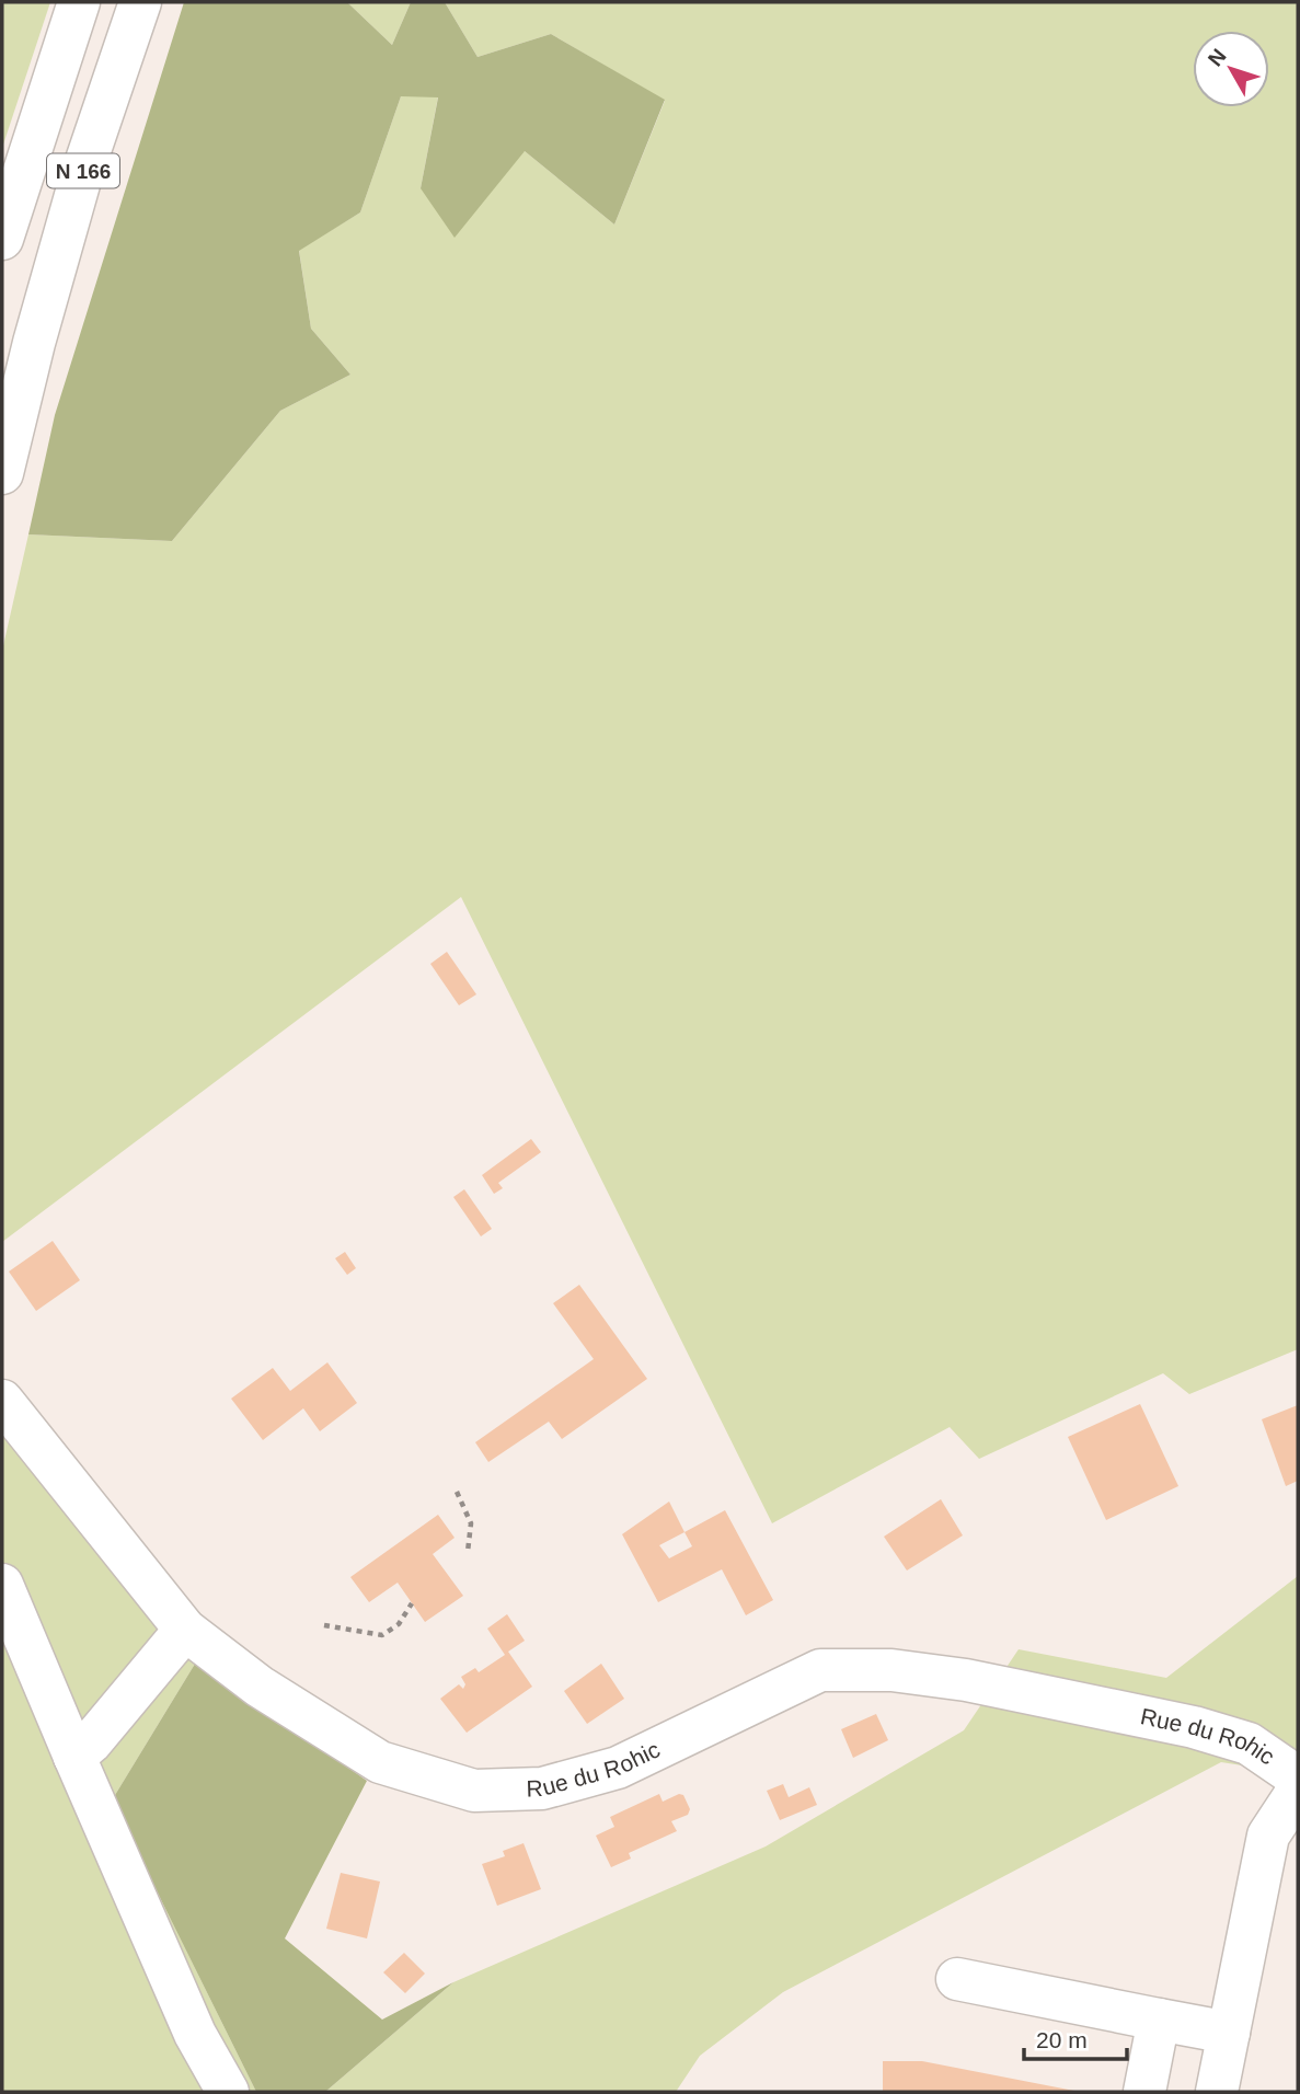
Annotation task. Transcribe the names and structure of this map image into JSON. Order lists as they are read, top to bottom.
{
  "streets": {
    "main road": ["N 166", "Rue du Rohic"]
  },
  "scale_bar": "20 m",
  "north": "top left"
}
